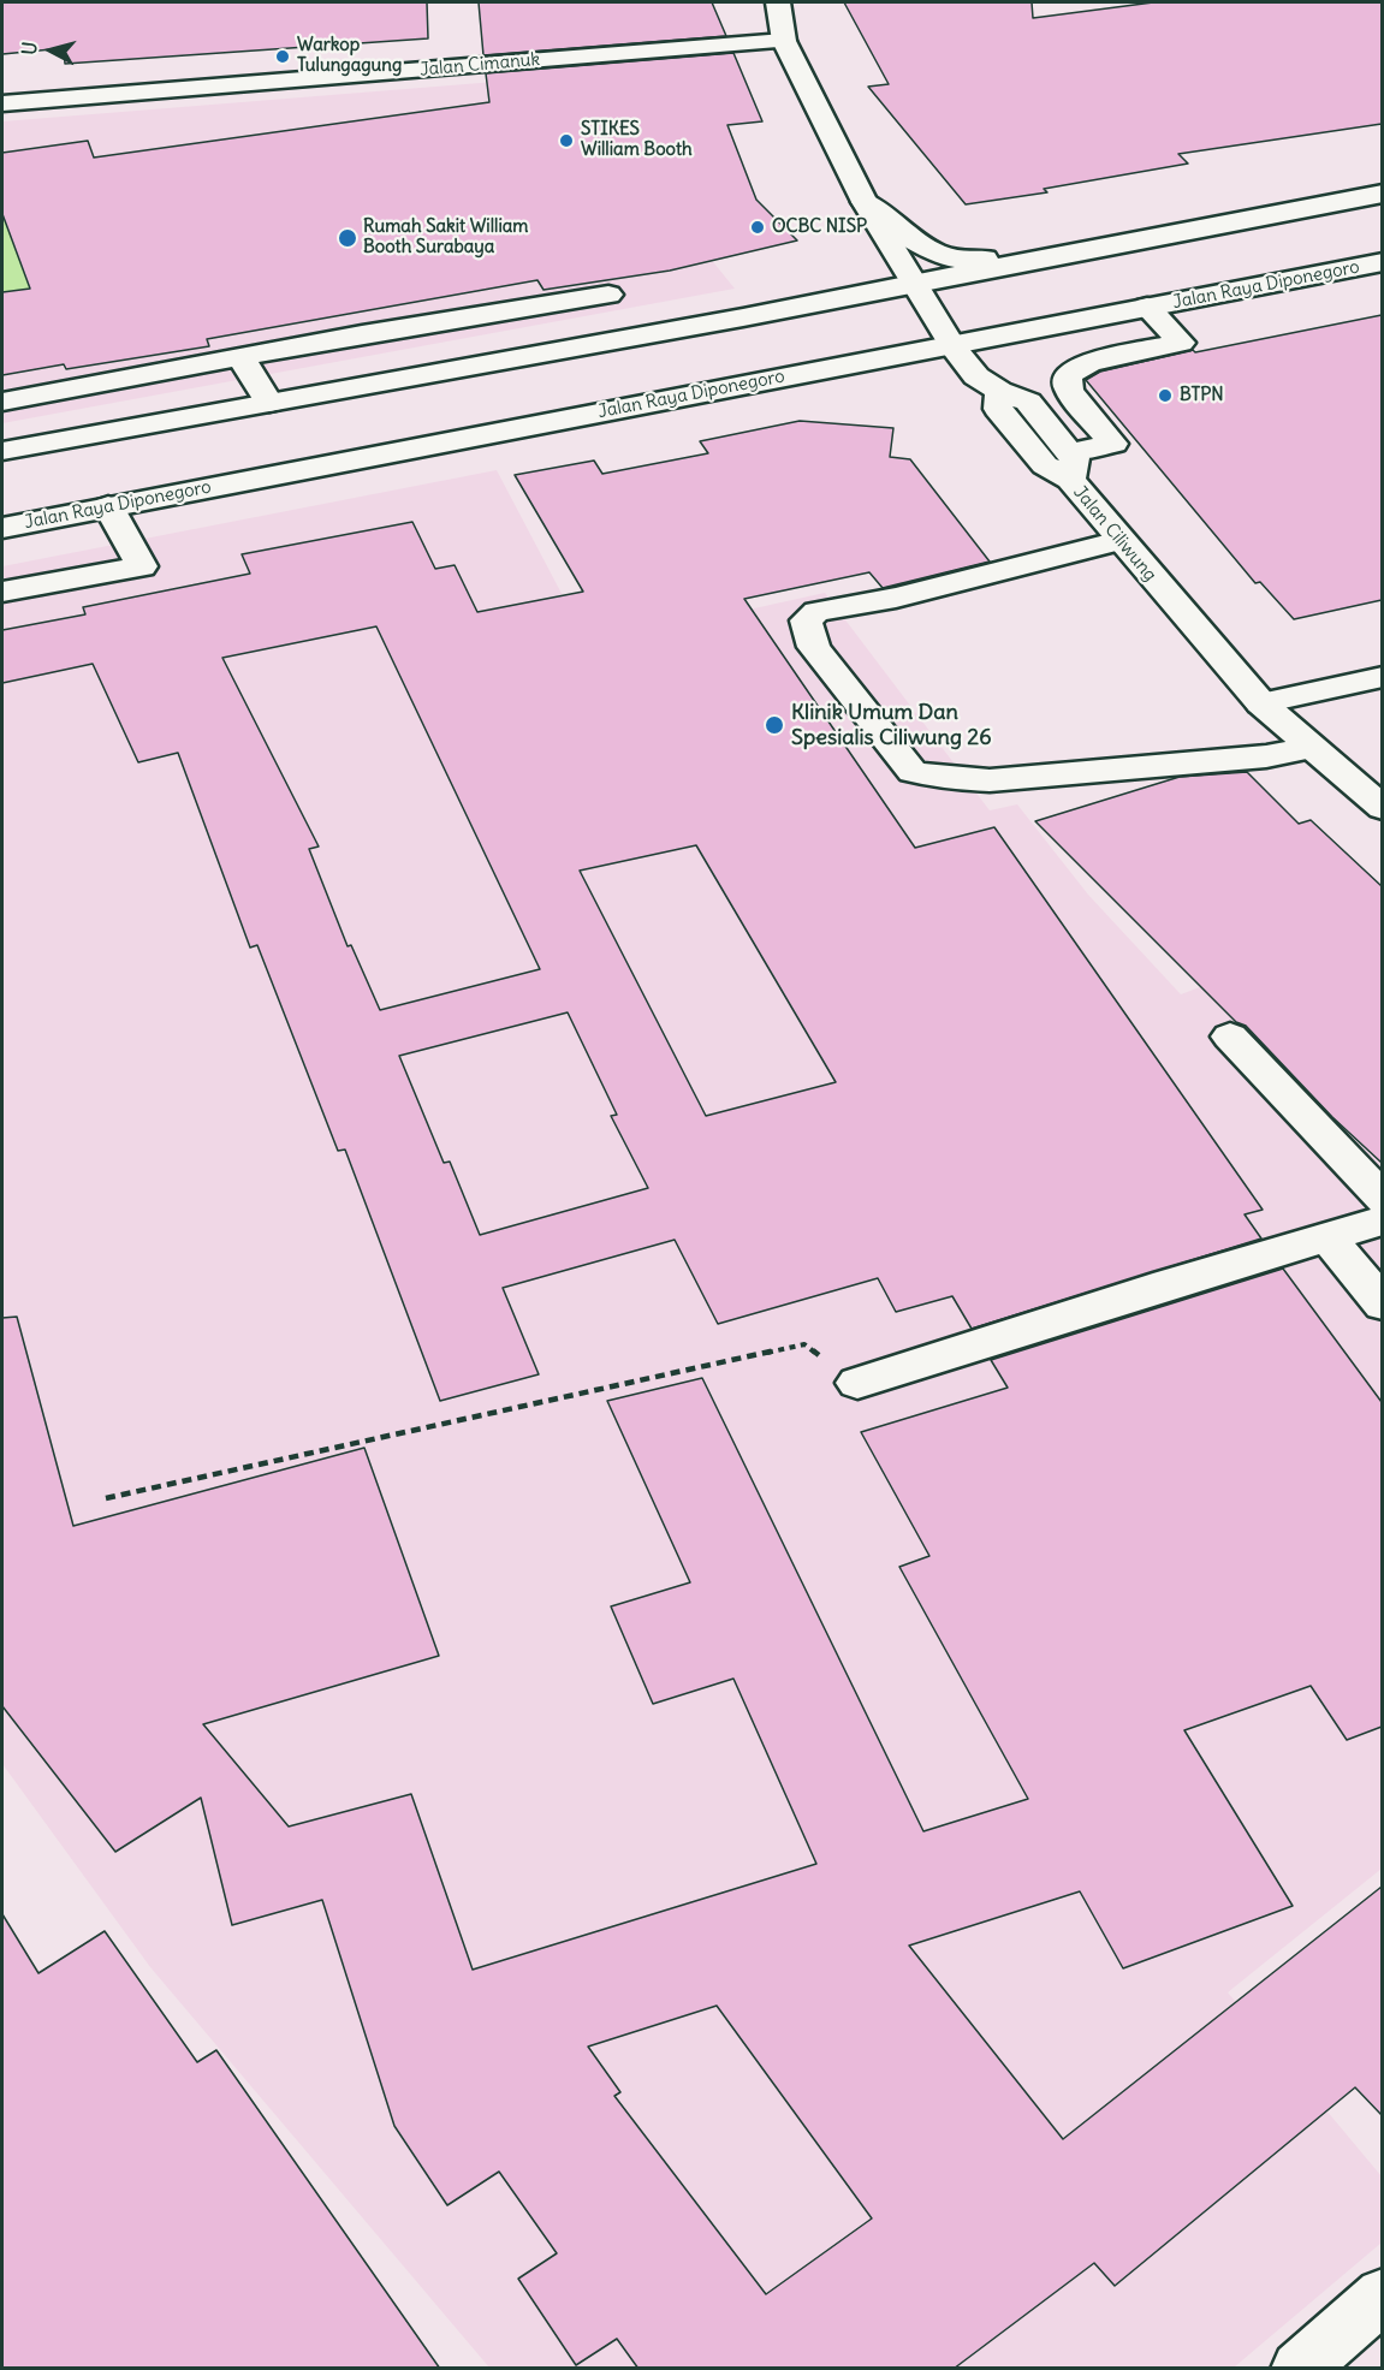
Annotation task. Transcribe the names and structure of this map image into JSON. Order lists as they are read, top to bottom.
{
  "streets": {
    "main road": ["Jalan Cimanuk", "Jalan Raya Diponegoro", "Jalan Ciliwung"]
  },
  "crossings": [
    ["Jalan Cimanuk", "Jalan Ciliwung"],
    ["Jalan Raya Diponegoro", "Jalan Ciliwung"]
  ],
  "places": [
    "Warkop Tulungagung",
    "STIKES William Booth",
    "OCBC NISP",
    "Rumah Sakit William Booth Surabaya",
    "BTPN",
    "Klinik Umum Dan Spesialis Ciliwung 26"
  ],
  "north": "left"
}
